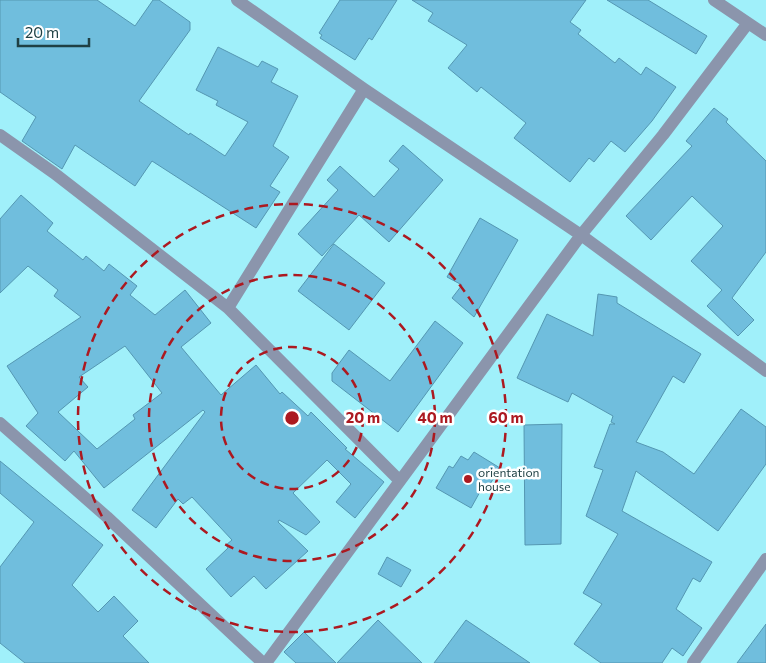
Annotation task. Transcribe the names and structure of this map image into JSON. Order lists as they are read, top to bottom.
{
  "places": ["orientation house"],
  "scale_bar": "20 m",
  "rings": ["20 m", "40 m", "60 m"]
}
